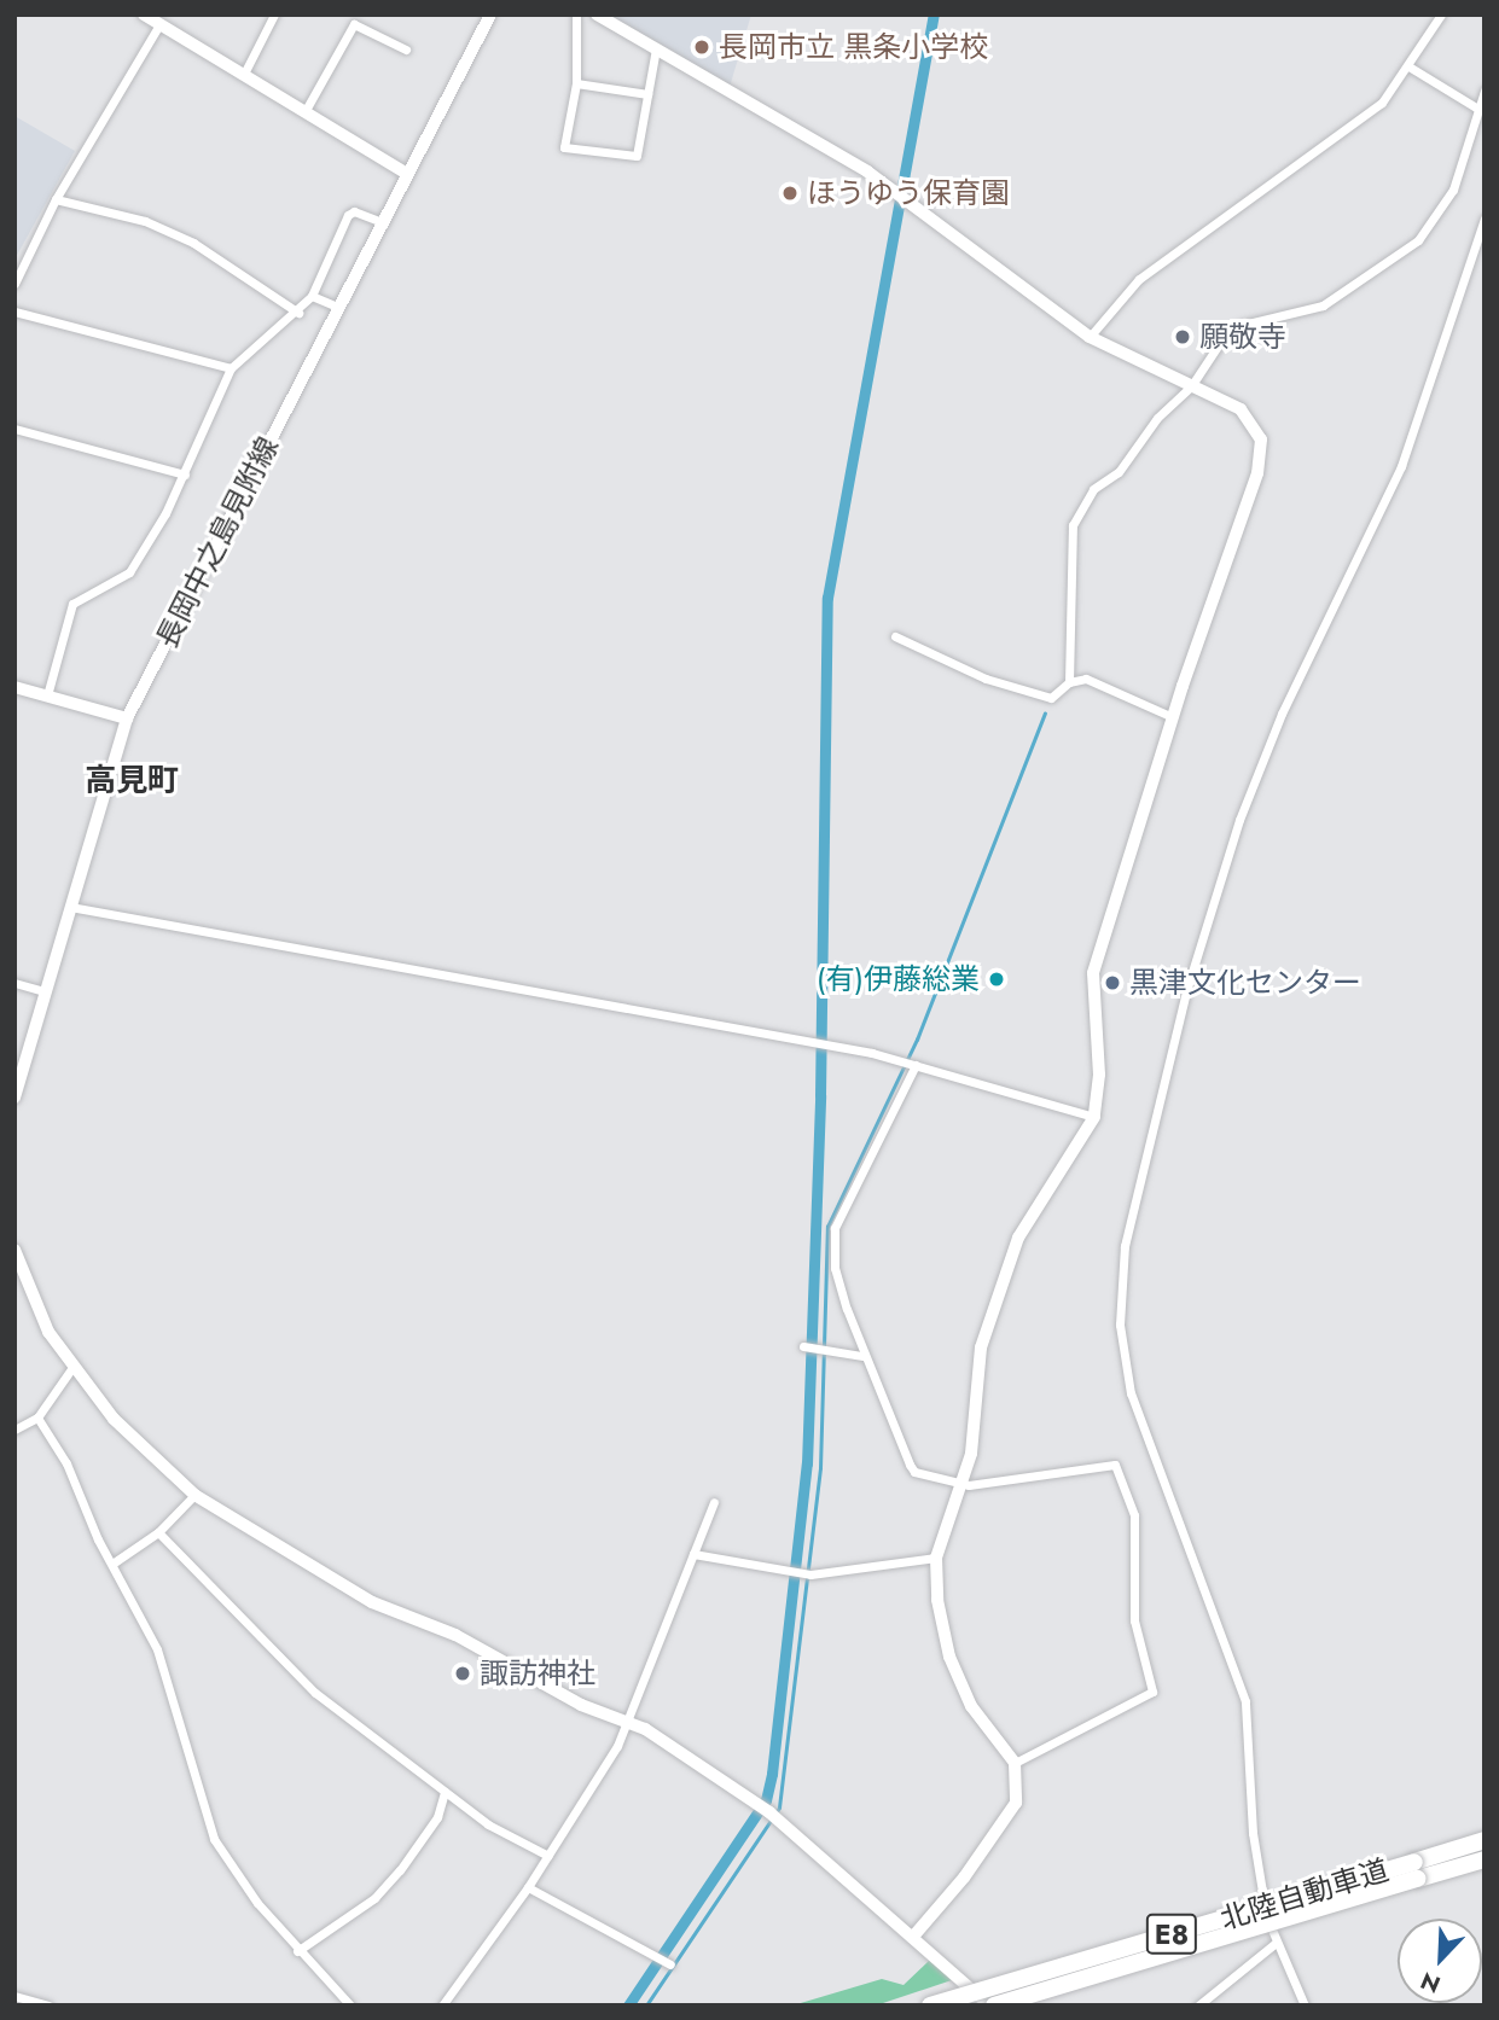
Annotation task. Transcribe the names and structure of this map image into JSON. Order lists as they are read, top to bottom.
{
  "streets": {
    "highway": ["北陸自動車道", "E8"],
    "main road": ["長岡中之島見附線"]
  },
  "districts": ["高見町"],
  "places": [
    "長岡市立 黒条小学校",
    "ほうゆう保育園",
    "願敬寺",
    "(有)伊藤総業",
    "黒津文化センター",
    "諏訪神社"
  ],
  "north": "bottom left"
}
